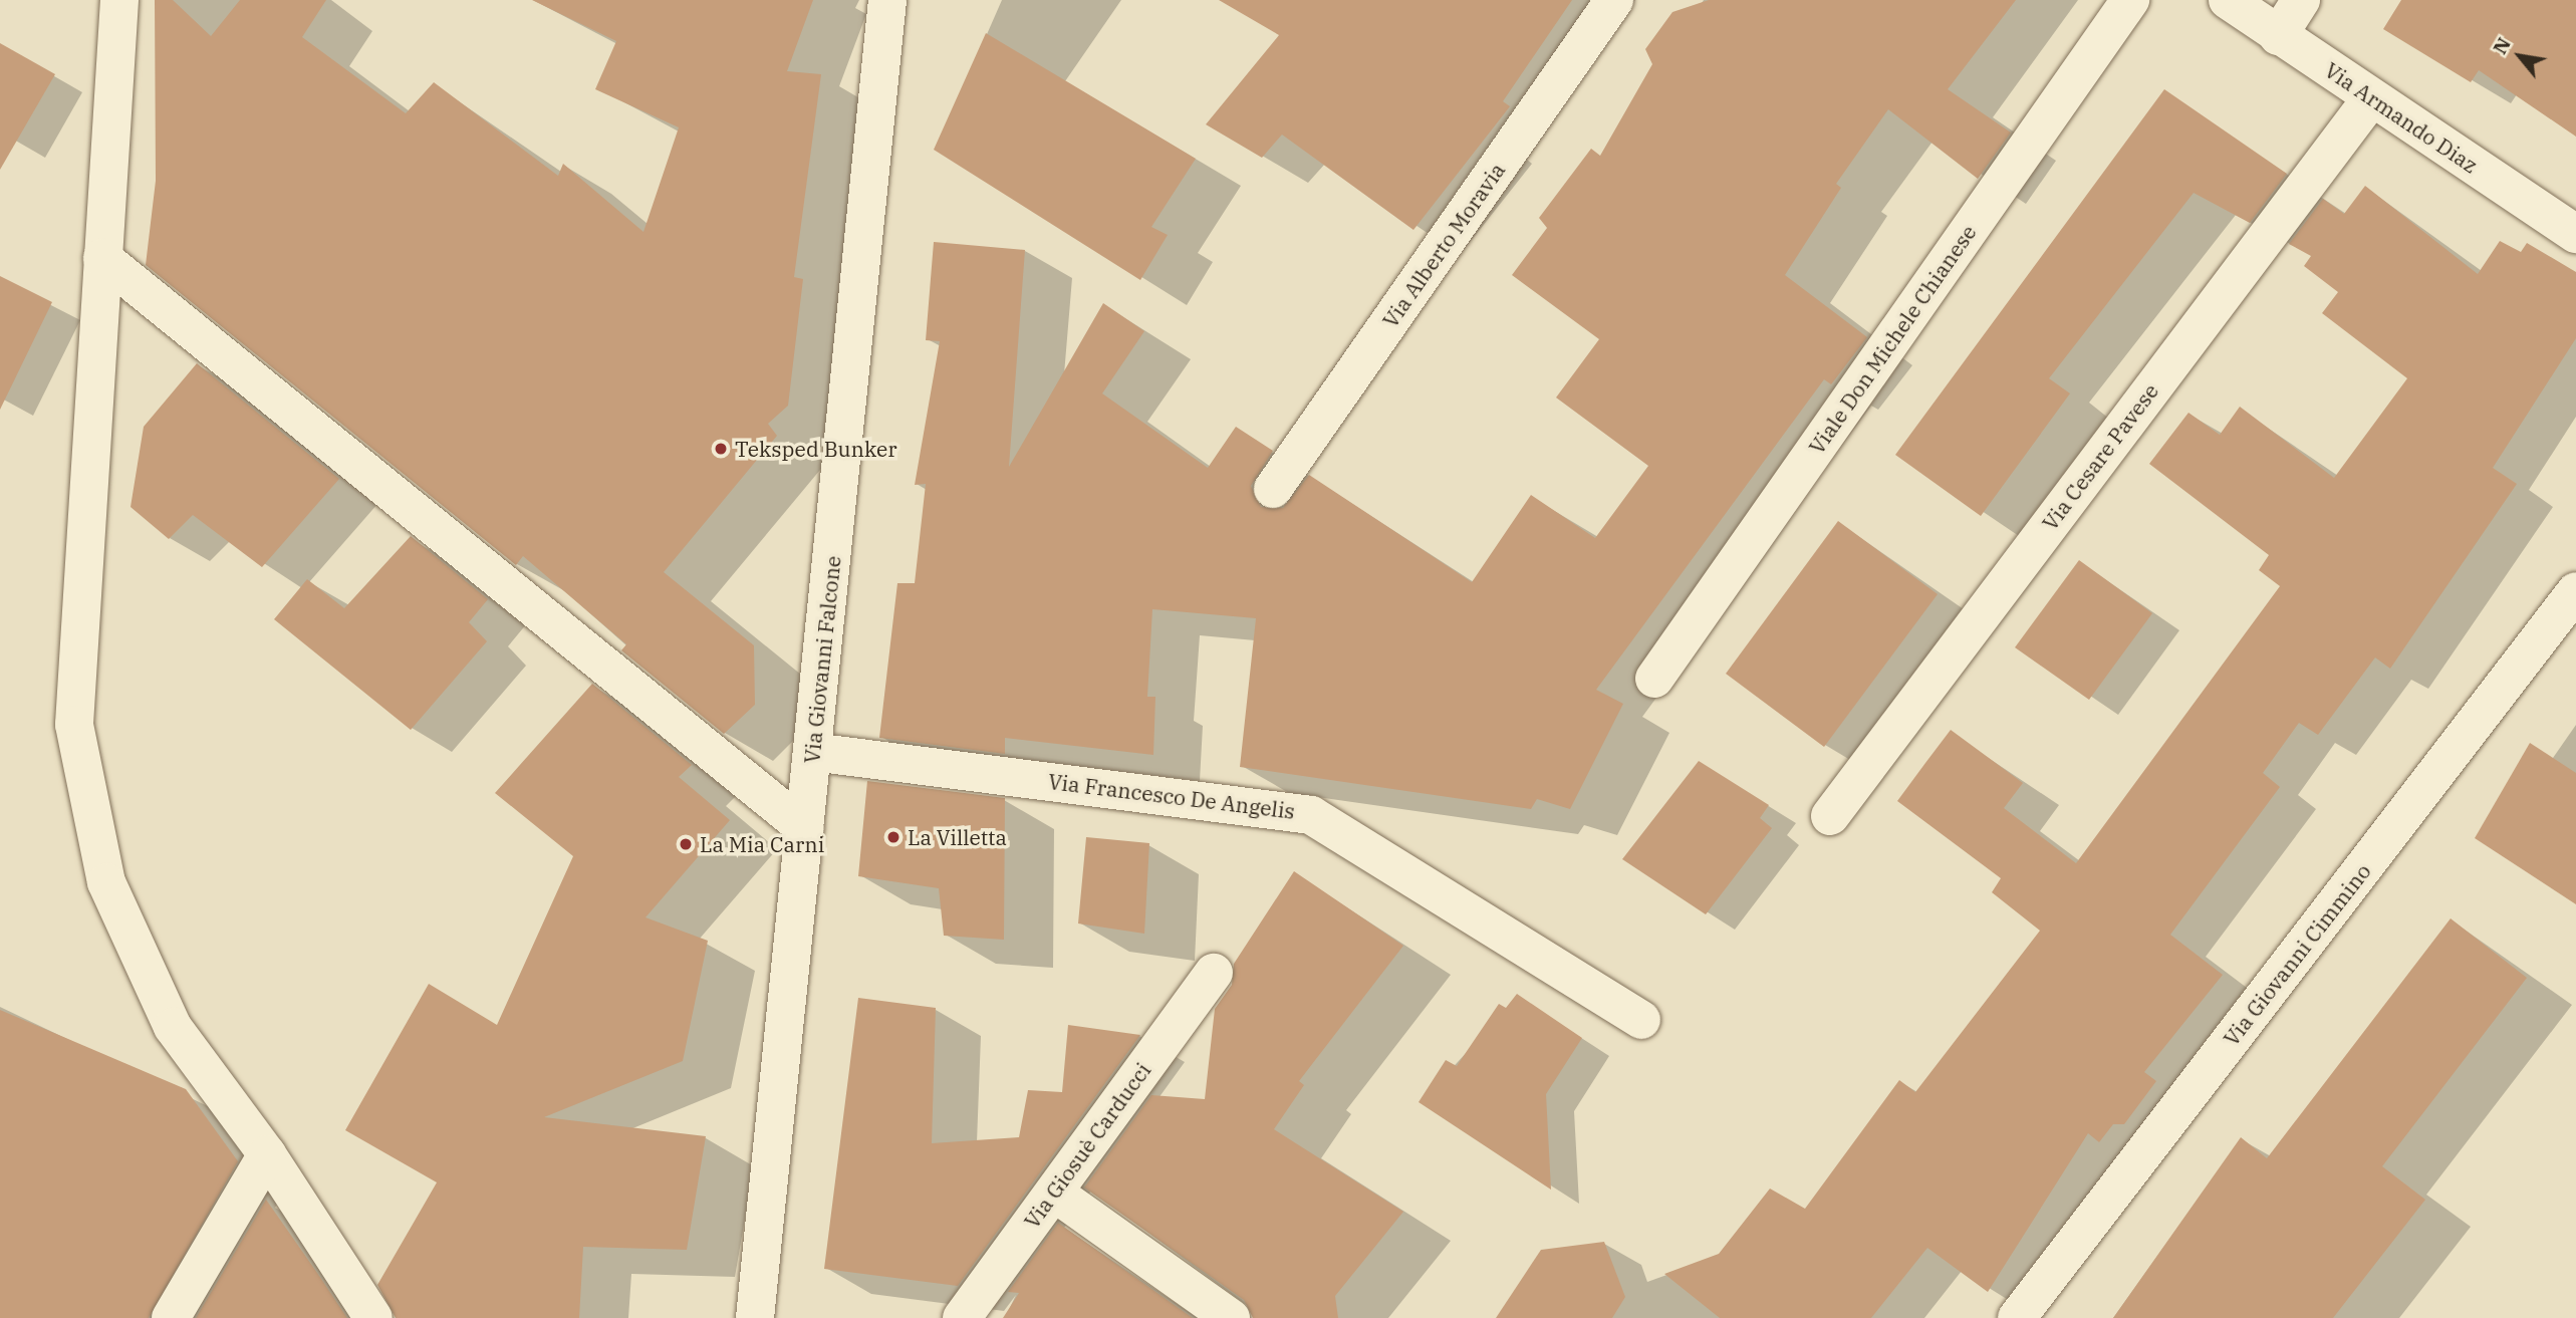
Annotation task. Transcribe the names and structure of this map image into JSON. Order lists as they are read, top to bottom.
{
  "streets": {
    "street": [
      "Via Armando Diaz",
      "Via Alberto Moravia",
      "Viale Don Michele Chianese",
      "Via Cesare Pavese",
      "Via Giovanni Falcone",
      "Via Francesco De Angelis",
      "Via Giovanni Cimmino",
      "Via Giosuè Carducci"
    ]
  },
  "crossings": [
    ["Via Armando Diaz", "Via Cesare Pavese"],
    ["Via Giovanni Falcone", "Via Francesco De Angelis"]
  ],
  "places": ["Teksped Bunker", "La Villetta", "La Mia Carni"],
  "north": "top left"
}
